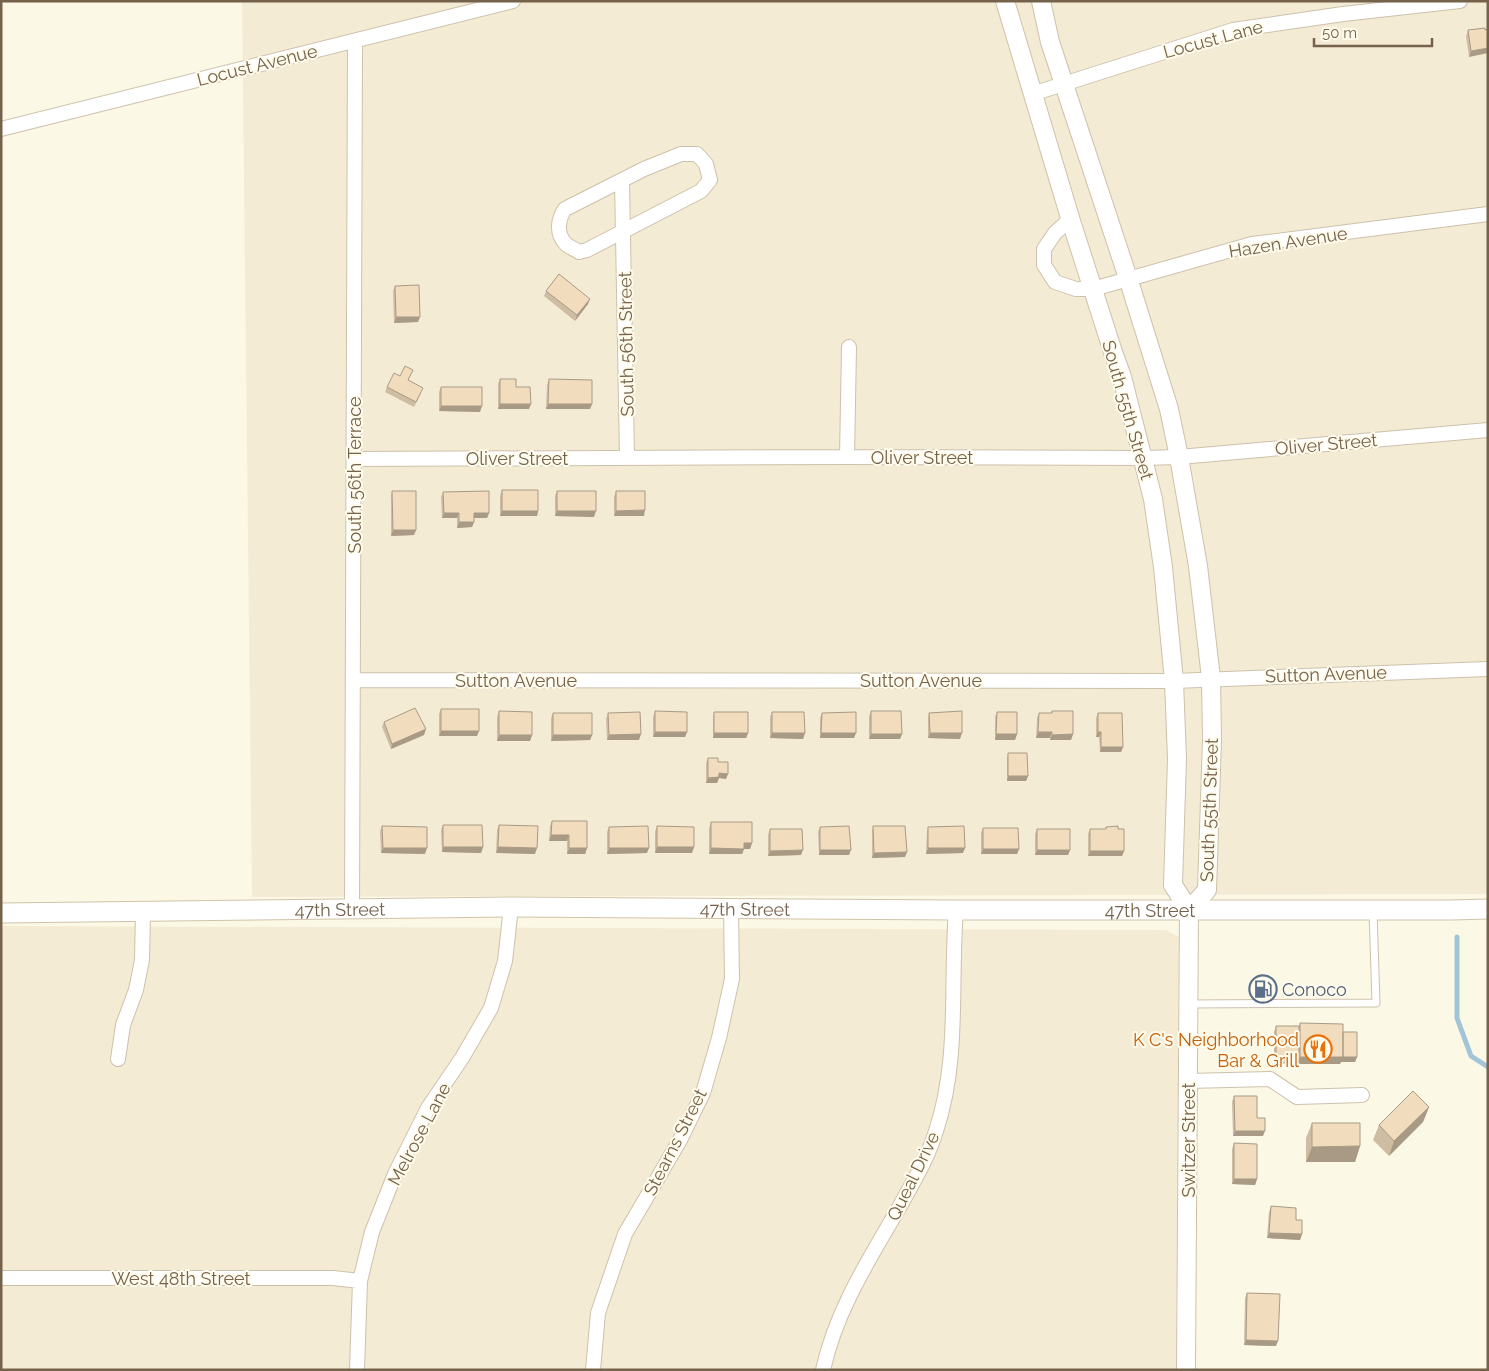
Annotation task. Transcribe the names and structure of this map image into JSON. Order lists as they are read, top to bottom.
{
  "streets": {
    "main road": ["47th Street"],
    "street": [
      "Locust Lane",
      "Locust Avenue",
      "Hazen Avenue",
      "South 56th Street",
      "South 55th Street",
      "Oliver Street",
      "South 56th Terrace",
      "Sutton Avenue",
      "Melrose Lane",
      "Switzer Street",
      "Stearns Street",
      "Queal Drive",
      "West 48th Street"
    ]
  },
  "crossings": [
    ["Locust Lane", "South 55th Street"],
    ["Locust Avenue", "South 56th Terrace"],
    ["Hazen Avenue", "South 55th Street"],
    ["South 56th Street", "Oliver Street"],
    ["South 55th Street", "Oliver Street"],
    ["South 55th Street", "Sutton Avenue"],
    ["South 55th Street", "47th Street"],
    ["South 55th Street", "Switzer Street"],
    ["Oliver Street", "South 56th Terrace"],
    ["South 56th Terrace", "Sutton Avenue"],
    ["South 56th Terrace", "47th Street"],
    ["47th Street", "Melrose Lane"],
    ["47th Street", "Switzer Street"],
    ["47th Street", "Stearns Street"],
    ["47th Street", "Queal Drive"],
    ["Melrose Lane", "West 48th Street"]
  ],
  "places": {
    "fuel station": ["Conoco"],
    "restaurant": ["K C's Neighborhood Bar & Grill"]
  },
  "scale_bar": "50 m"
}
